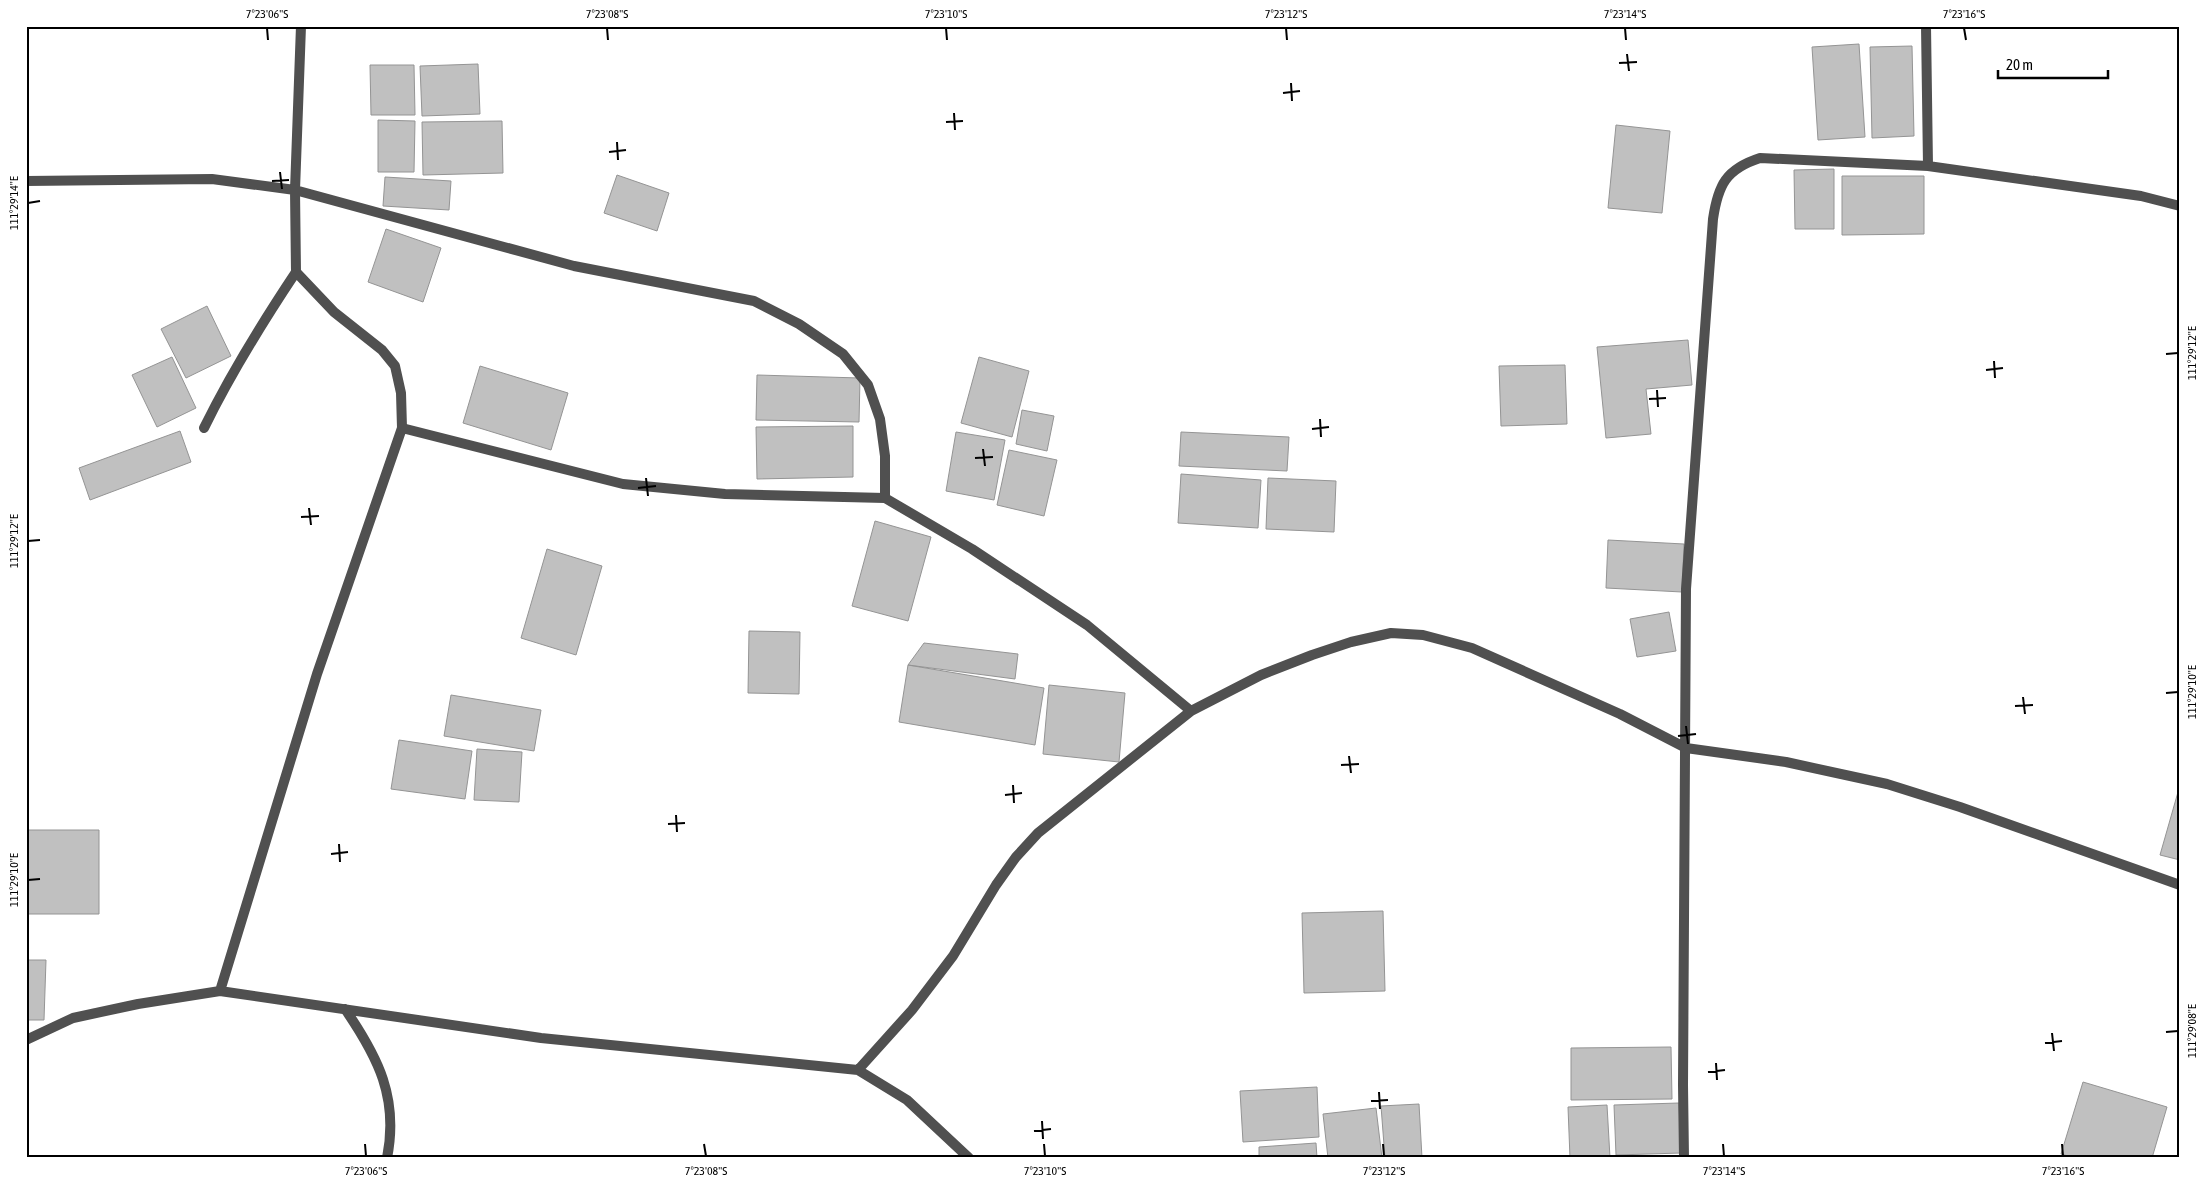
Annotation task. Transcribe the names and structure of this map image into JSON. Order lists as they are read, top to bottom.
{
  "scale_bar": "20 m",
  "coordinates": [
    "7°23'06\"S",
    "7°23'08\"S",
    "7°23'10\"S",
    "7°23'12\"S",
    "7°23'14\"S",
    "7°23'16\"S",
    "111°29'14\"E",
    "111°29'12\"E",
    "111°29'10\"E",
    "111°29'08\"E"
  ]
}
